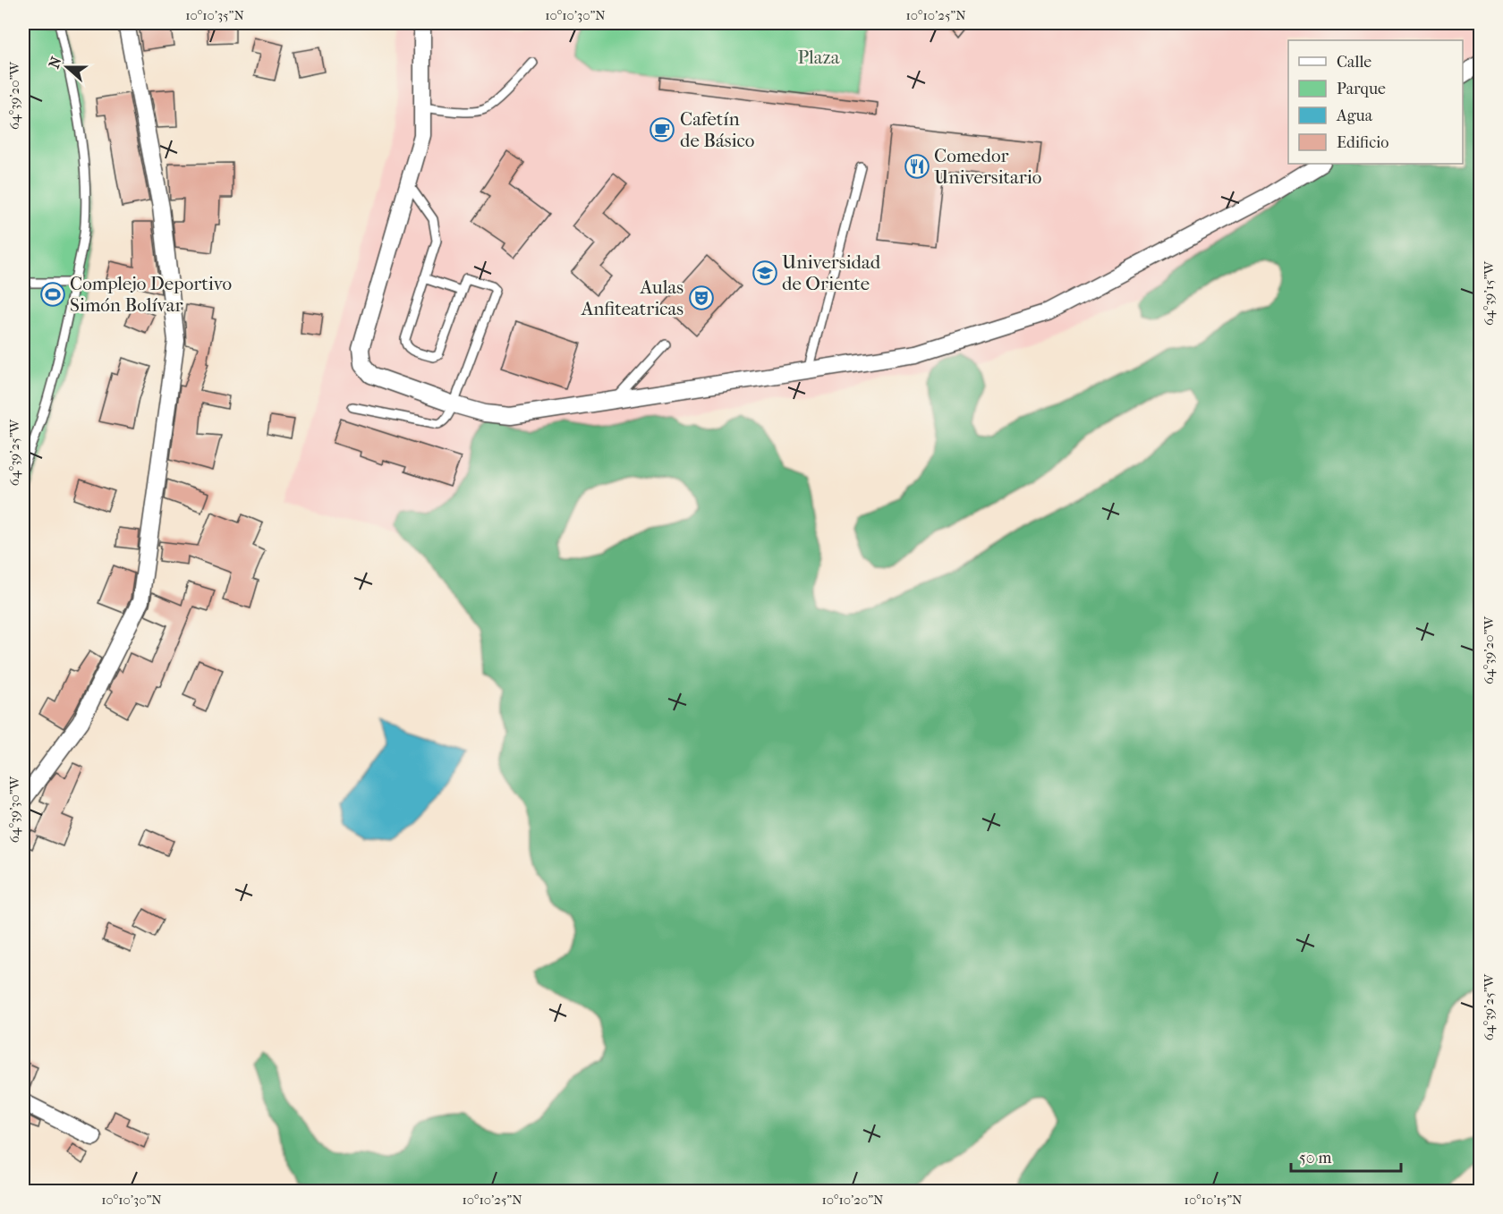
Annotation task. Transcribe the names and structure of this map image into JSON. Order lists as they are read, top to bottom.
{
  "parks": ["Plaza"],
  "places": {
    "cafe": ["Cafetín de Básico"],
    "restaurant": ["Comedor Universitario"],
    "school or university": ["Universidad de Oriente"],
    "sports": ["Complejo Deportivo Simón Bolívar"],
    "theatre": ["Aulas Anfiteatricas"]
  },
  "legend": [
    "Calle",
    "Parque",
    "Agua",
    "Edificio"
  ],
  "scale_bar": "50 m",
  "north": "left",
  "coordinates": [
    "10°10'35\"N",
    "10°10'30\"N",
    "10°10'25\"N",
    "64°39'20\"W",
    "64°39'15\"W",
    "64°39'25\"W",
    "64°39'30\"W",
    "10°10'20\"N",
    "10°10'15\"N"
  ]
}
